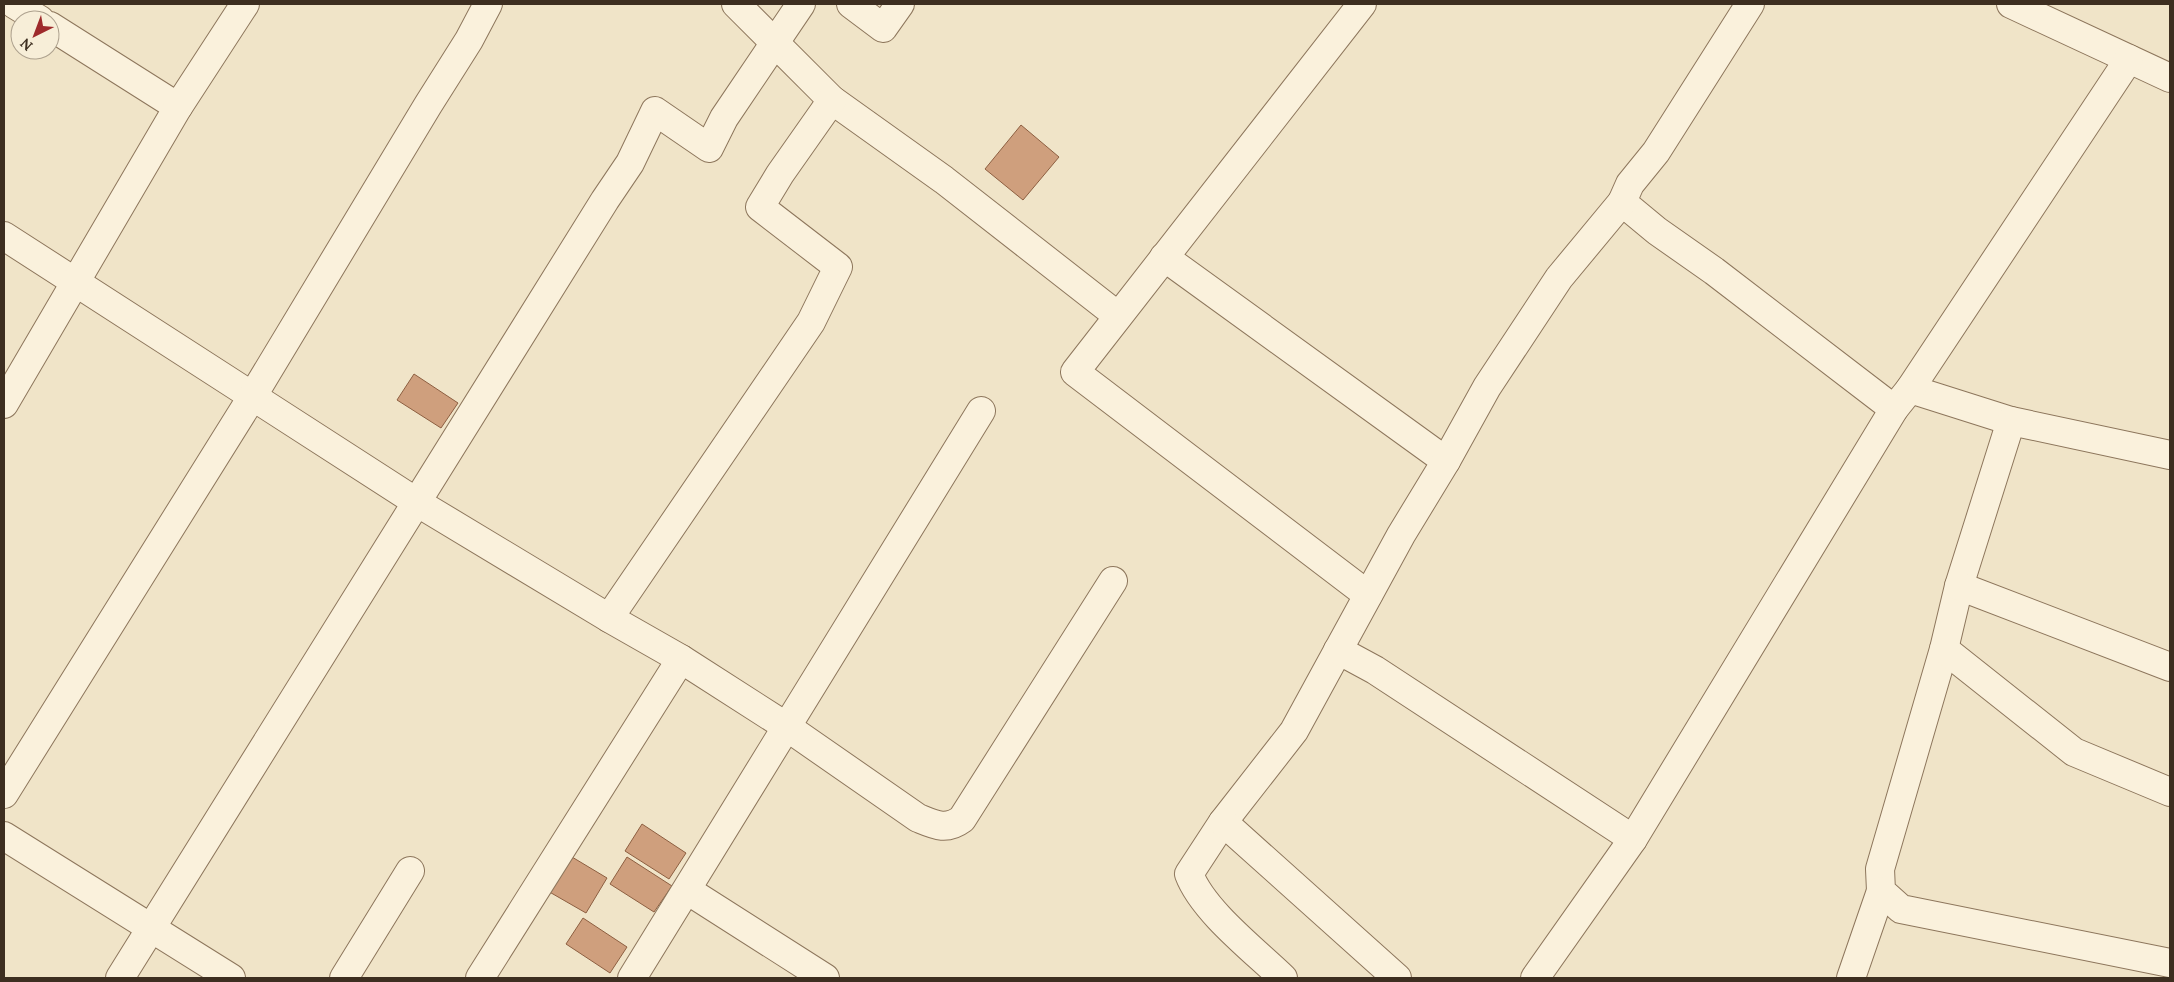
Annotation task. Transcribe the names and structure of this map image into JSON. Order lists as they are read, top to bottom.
{
  "north": "bottom left"
}
